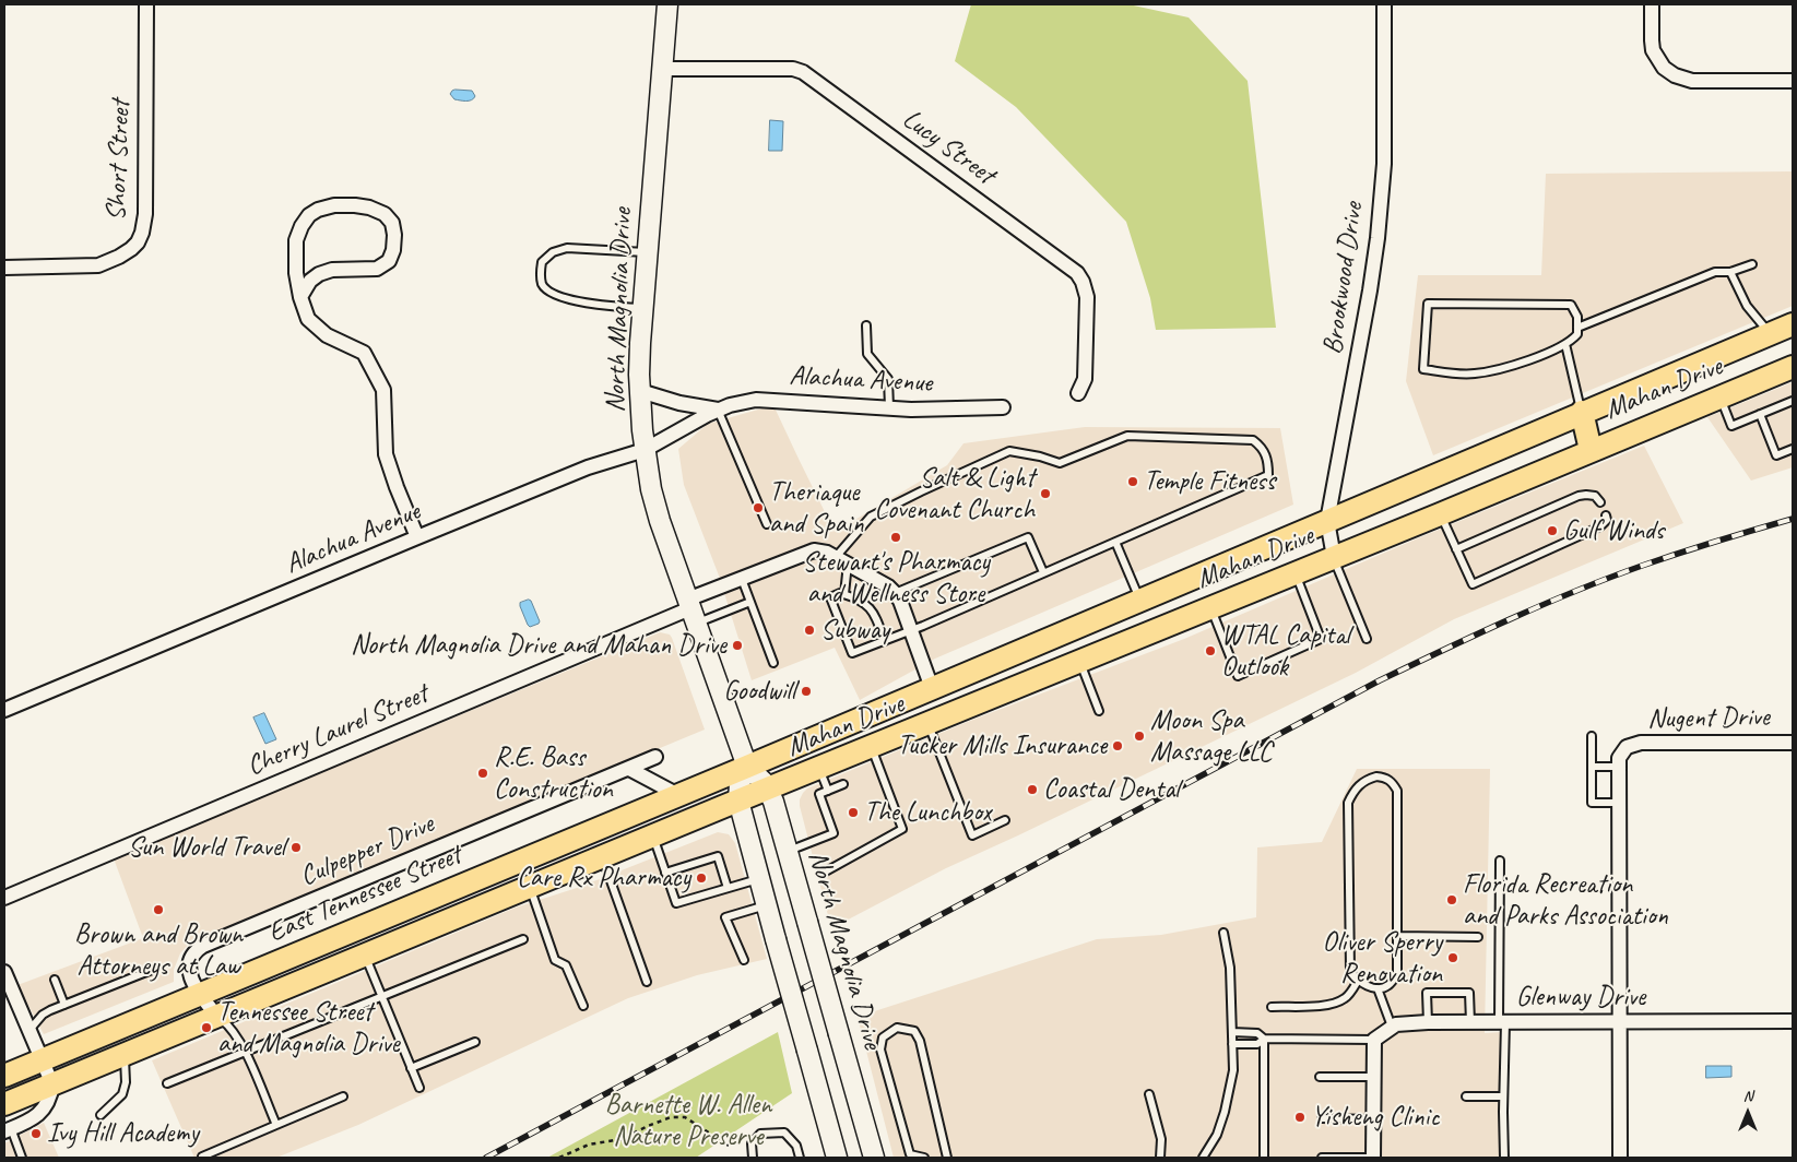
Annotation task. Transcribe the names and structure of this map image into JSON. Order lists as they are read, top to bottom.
{
  "streets": {
    "main road": ["North Magnolia Drive", "Mahan Drive", "East Tennessee Street"],
    "street": [
      "Lucy Street",
      "Short Street",
      "Brookwood Drive",
      "Alachua Avenue",
      "Nugent Drive",
      "Cherry Laurel Street",
      "Culpepper Drive",
      "Glenway Drive"
    ]
  },
  "crossings": [
    ["Lucy Street", "North Magnolia Drive"],
    ["Brookwood Drive", "Mahan Drive"],
    ["North Magnolia Drive", "Alachua Avenue"],
    ["North Magnolia Drive", "Mahan Drive"],
    ["North Magnolia Drive", "Cherry Laurel Street"],
    ["North Magnolia Drive", "East Tennessee Street"],
    ["Mahan Drive", "East Tennessee Street"],
    ["Culpepper Drive", "East Tennessee Street"]
  ],
  "parks": ["Barnette W. Allen Nature Preserve"],
  "places": [
    "Temple Fitness",
    "Salt & Light Covenant Church",
    "Theriaque and Spain",
    "Gulf Winds",
    "Stewart's Pharmacy and Wellness Store",
    "Subway",
    "North Magnolia Drive and Mahan Drive",
    "WTAL Capital Outlook",
    "Goodwill",
    "Moon Spa Massage LLC",
    "Tucker Mills Insurance",
    "R.E. Bass Construction",
    "Coastal Dental",
    "The Lunchbox",
    "Sun World Travel",
    "Care Rx Pharmacy",
    "Florida Recreation and Parks Association",
    "Brown and Brown Attorneys at Law",
    "Oliver Sperry Renovation",
    "Tennessee Street and Magnolia Drive",
    "Yisheng Clinic",
    "Ivy Hill Academy"
  ],
  "north": "top"
}
